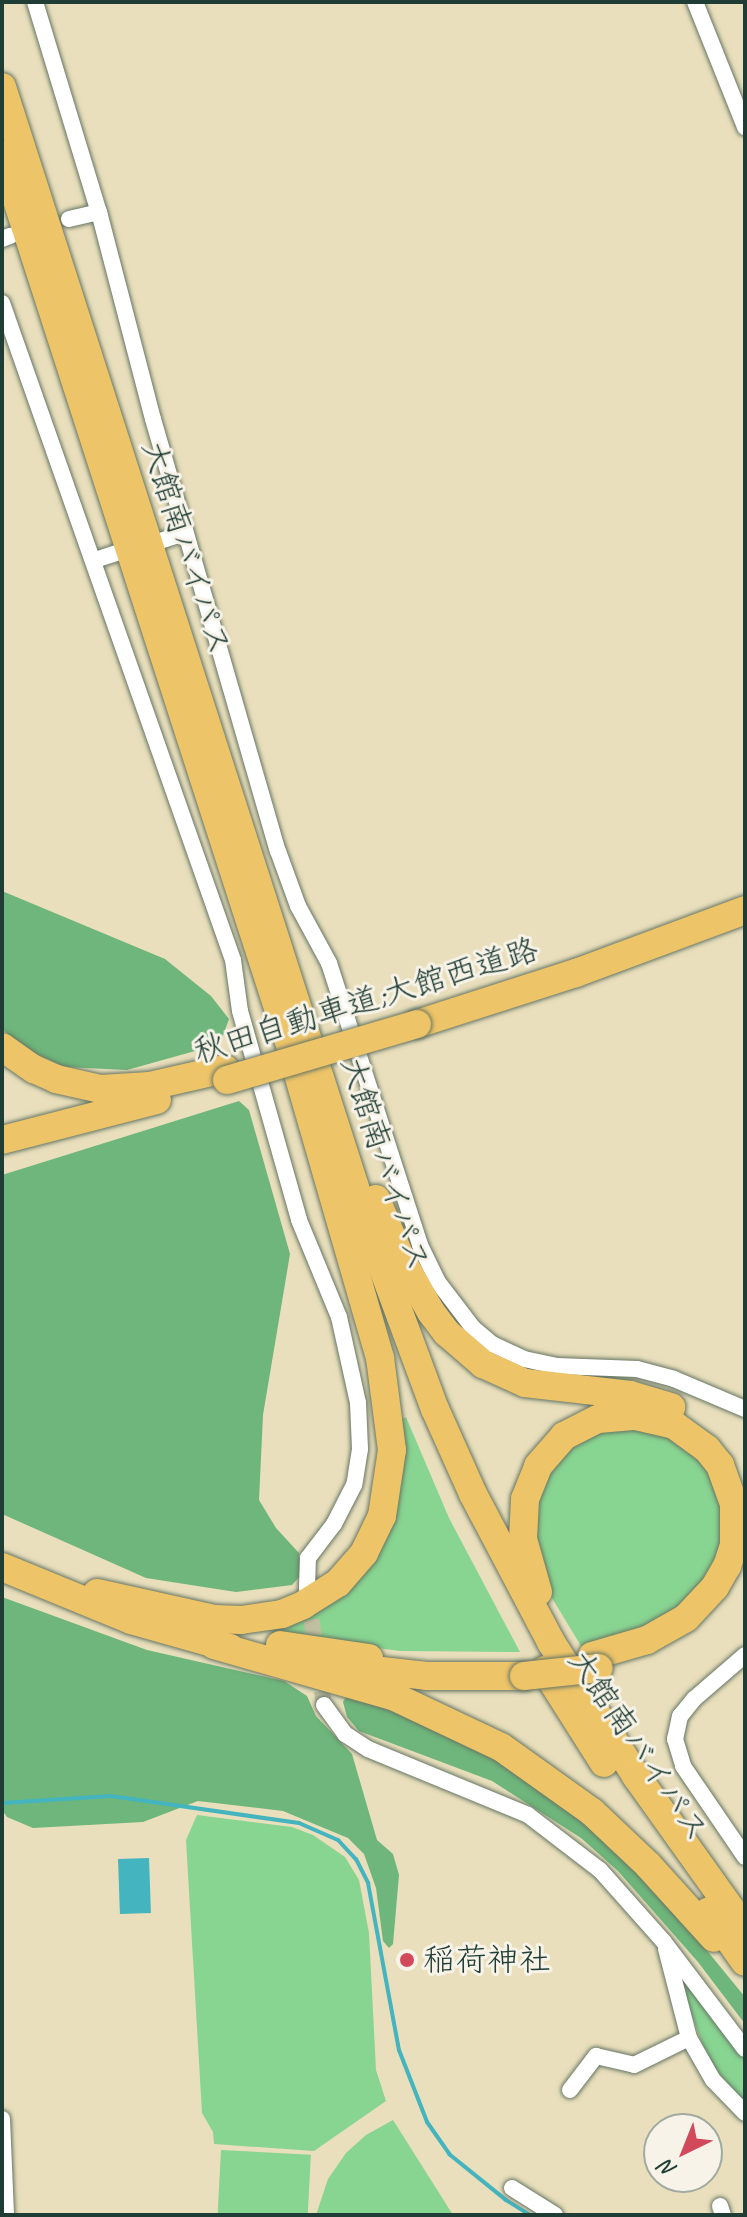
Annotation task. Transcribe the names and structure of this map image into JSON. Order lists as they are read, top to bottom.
{
  "streets": {
    "highway": ["大館南バイパス", "秋田自動車道;大館西道路"]
  },
  "places": ["稲荷神社"],
  "north": "bottom left"
}
